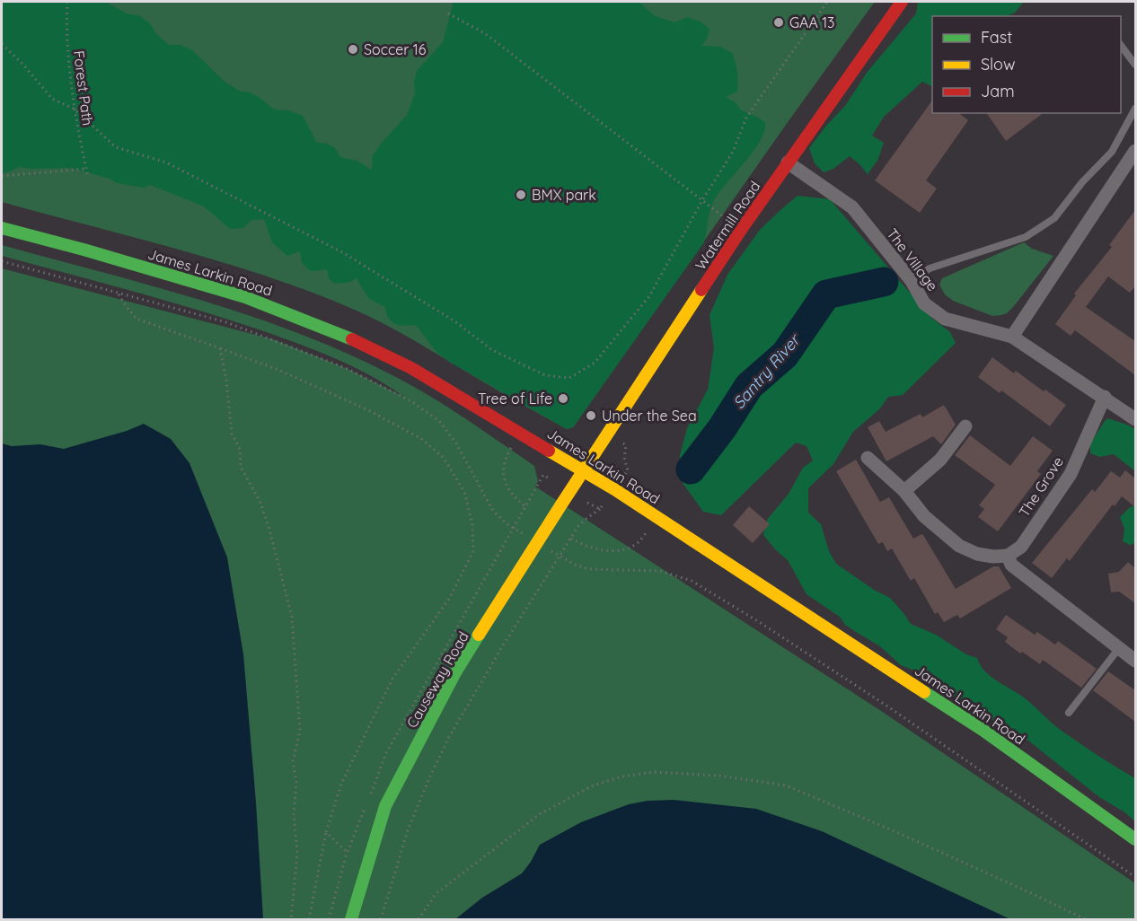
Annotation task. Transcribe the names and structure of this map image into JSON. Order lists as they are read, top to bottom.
{
  "streets": {
    "main road": ["Watermill Road", "James Larkin Road", "Causeway Road"],
    "street": ["The Village", "The Grove"],
    "path": ["Forest Path"]
  },
  "crossings": [
    ["Watermill Road", "The Village"],
    ["Watermill Road", "James Larkin Road"],
    ["Watermill Road", "Causeway Road"],
    ["The Village", "The Grove"],
    ["James Larkin Road", "Causeway Road"]
  ],
  "water": ["Santry River"],
  "places": [
    "GAA 13",
    "Soccer 16",
    "BMX park",
    "Tree of Life",
    "Under the Sea"
  ],
  "legend": ["Fast", "Slow", "Jam"]
}
